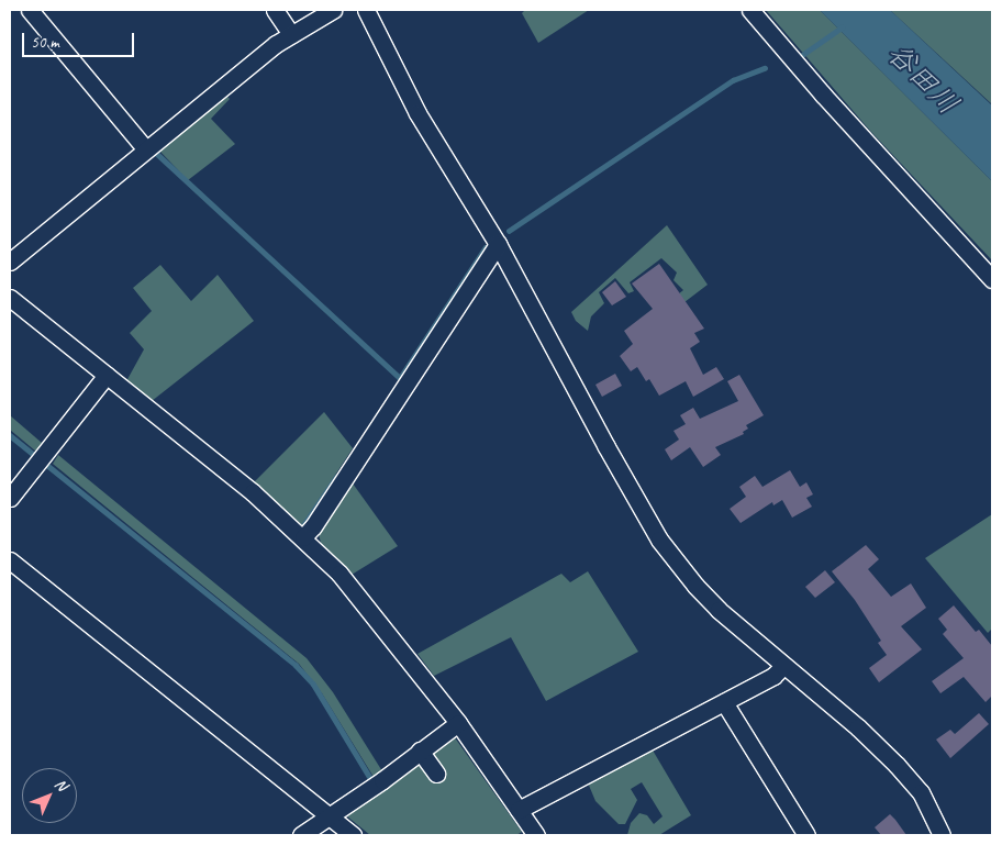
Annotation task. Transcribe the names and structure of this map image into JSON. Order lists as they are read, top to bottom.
{
  "water": ["谷田川"],
  "scale_bar": "50 m",
  "north": "top right"
}
